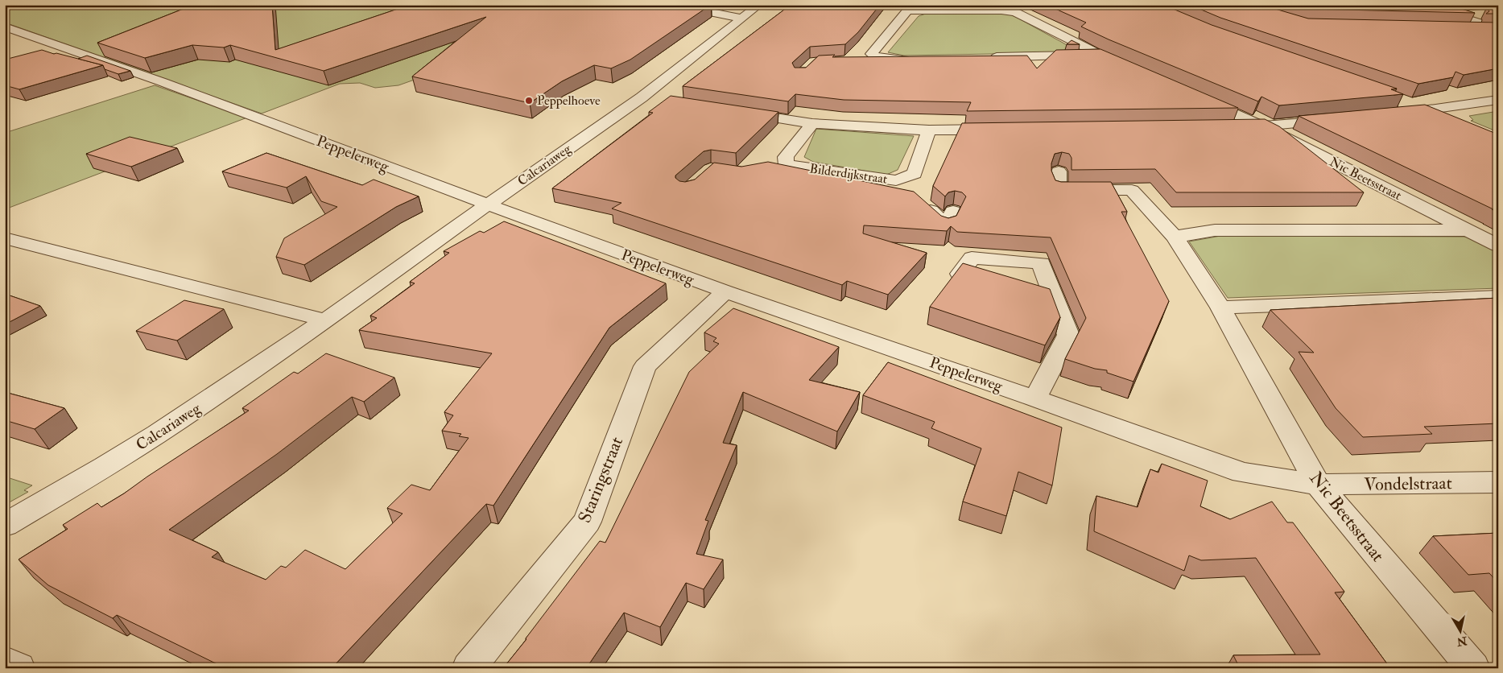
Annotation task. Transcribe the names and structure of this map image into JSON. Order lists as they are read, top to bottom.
{
  "streets": {
    "street": [
      "Peppelerweg",
      "Calcariaweg",
      "Bilderdijkstraat",
      "Nic Beetsstraat",
      "Staringstraat",
      "Vondelstraat"
    ]
  },
  "crossings": [
    ["Peppelerweg", "Calcariaweg"],
    ["Peppelerweg", "Nic Beetsstraat"],
    ["Peppelerweg", "Staringstraat"],
    ["Peppelerweg", "Vondelstraat"],
    ["Nic Beetsstraat", "Vondelstraat"]
  ],
  "places": ["Peppelhoeve"],
  "north": "bottom"
}
